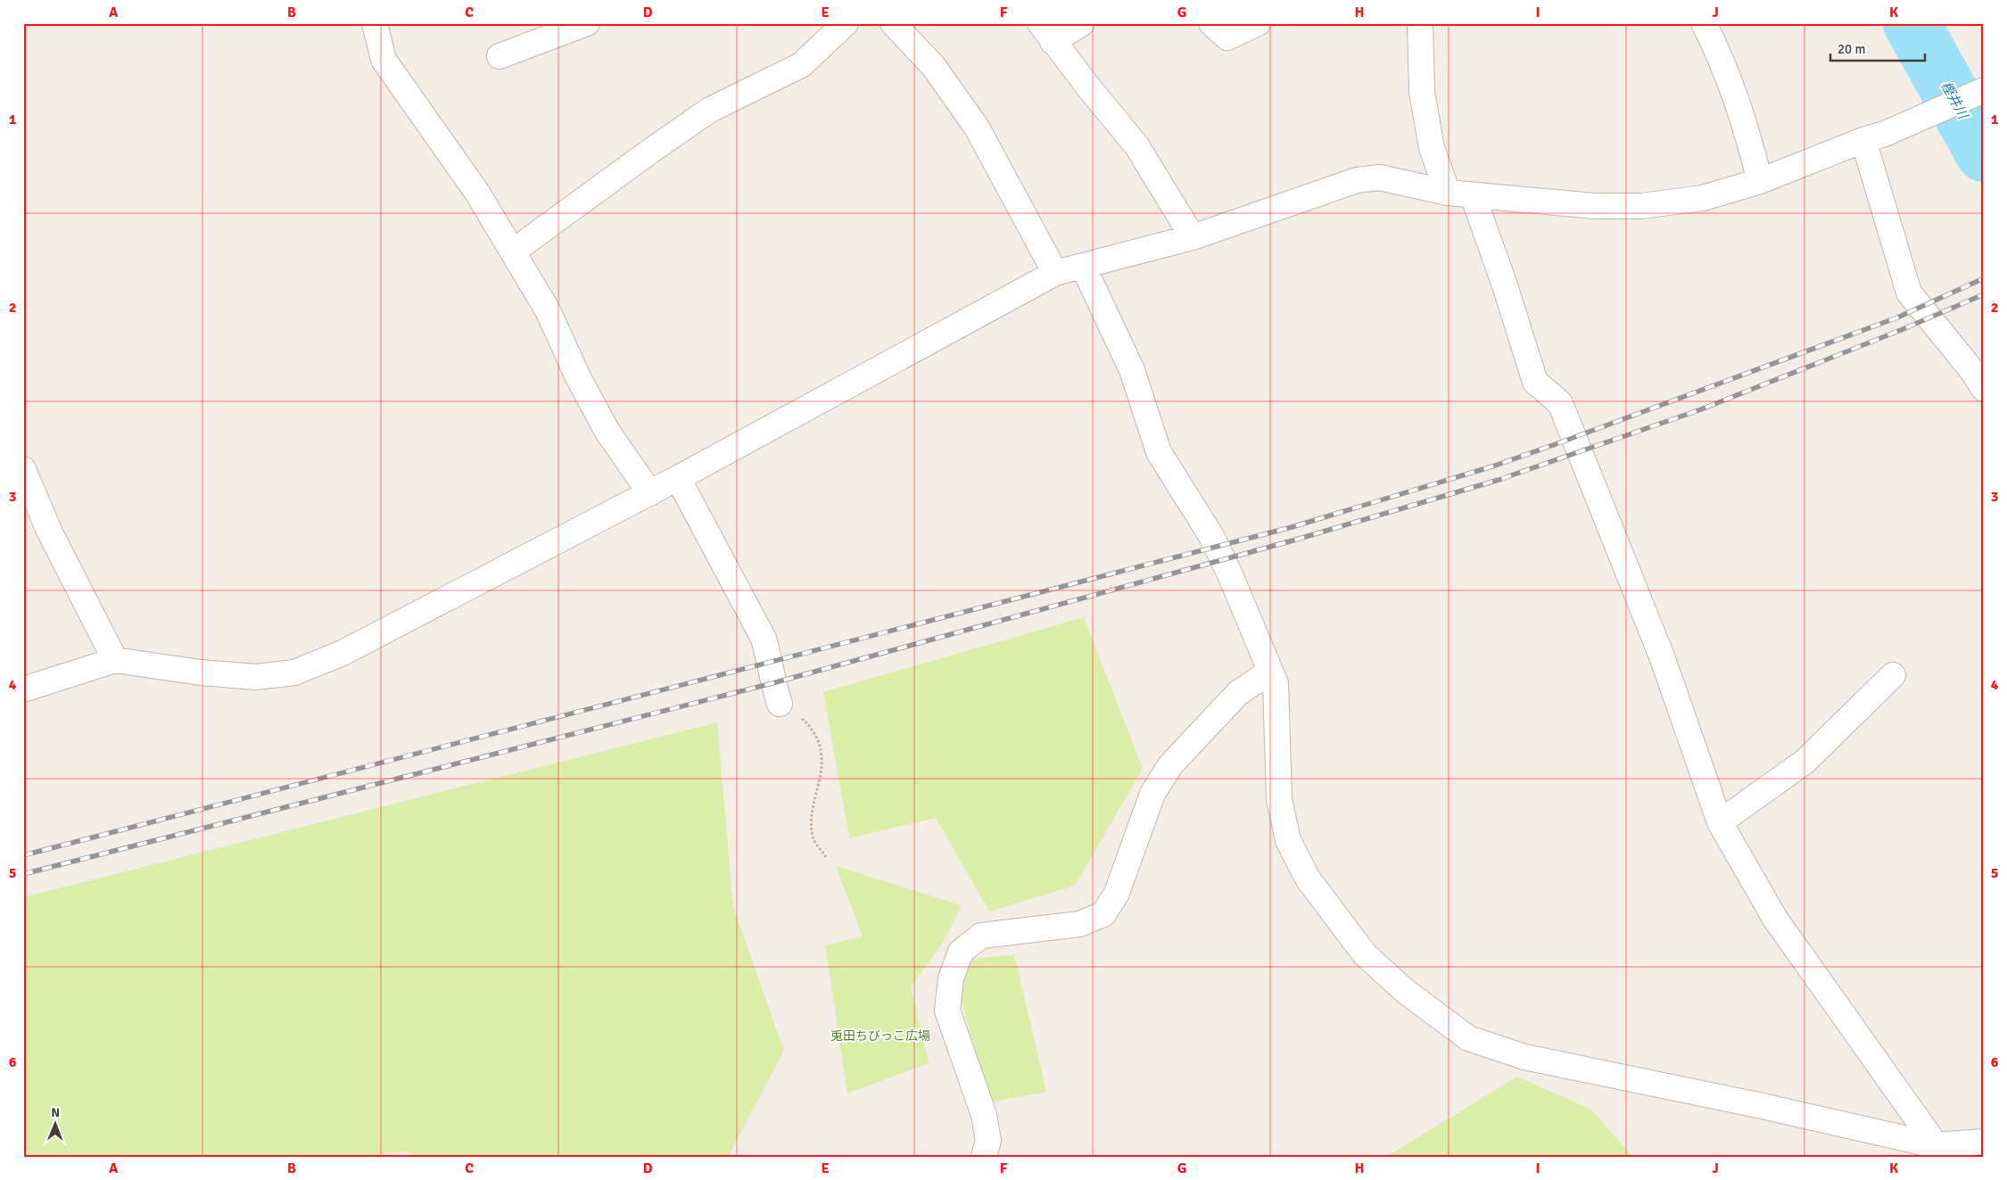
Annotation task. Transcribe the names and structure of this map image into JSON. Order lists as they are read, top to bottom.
{
  "water": ["樫井川"],
  "parks": ["兎田ちびっこ広場"],
  "scale_bar": "20 m",
  "north": "top",
  "grid": {
    "columns": [
      "A",
      "B",
      "C",
      "D",
      "E",
      "F",
      "G",
      "H",
      "I",
      "J",
      "K"
    ],
    "rows": [
      "1",
      "2",
      "3",
      "4",
      "5",
      "6"
    ]
  }
}
